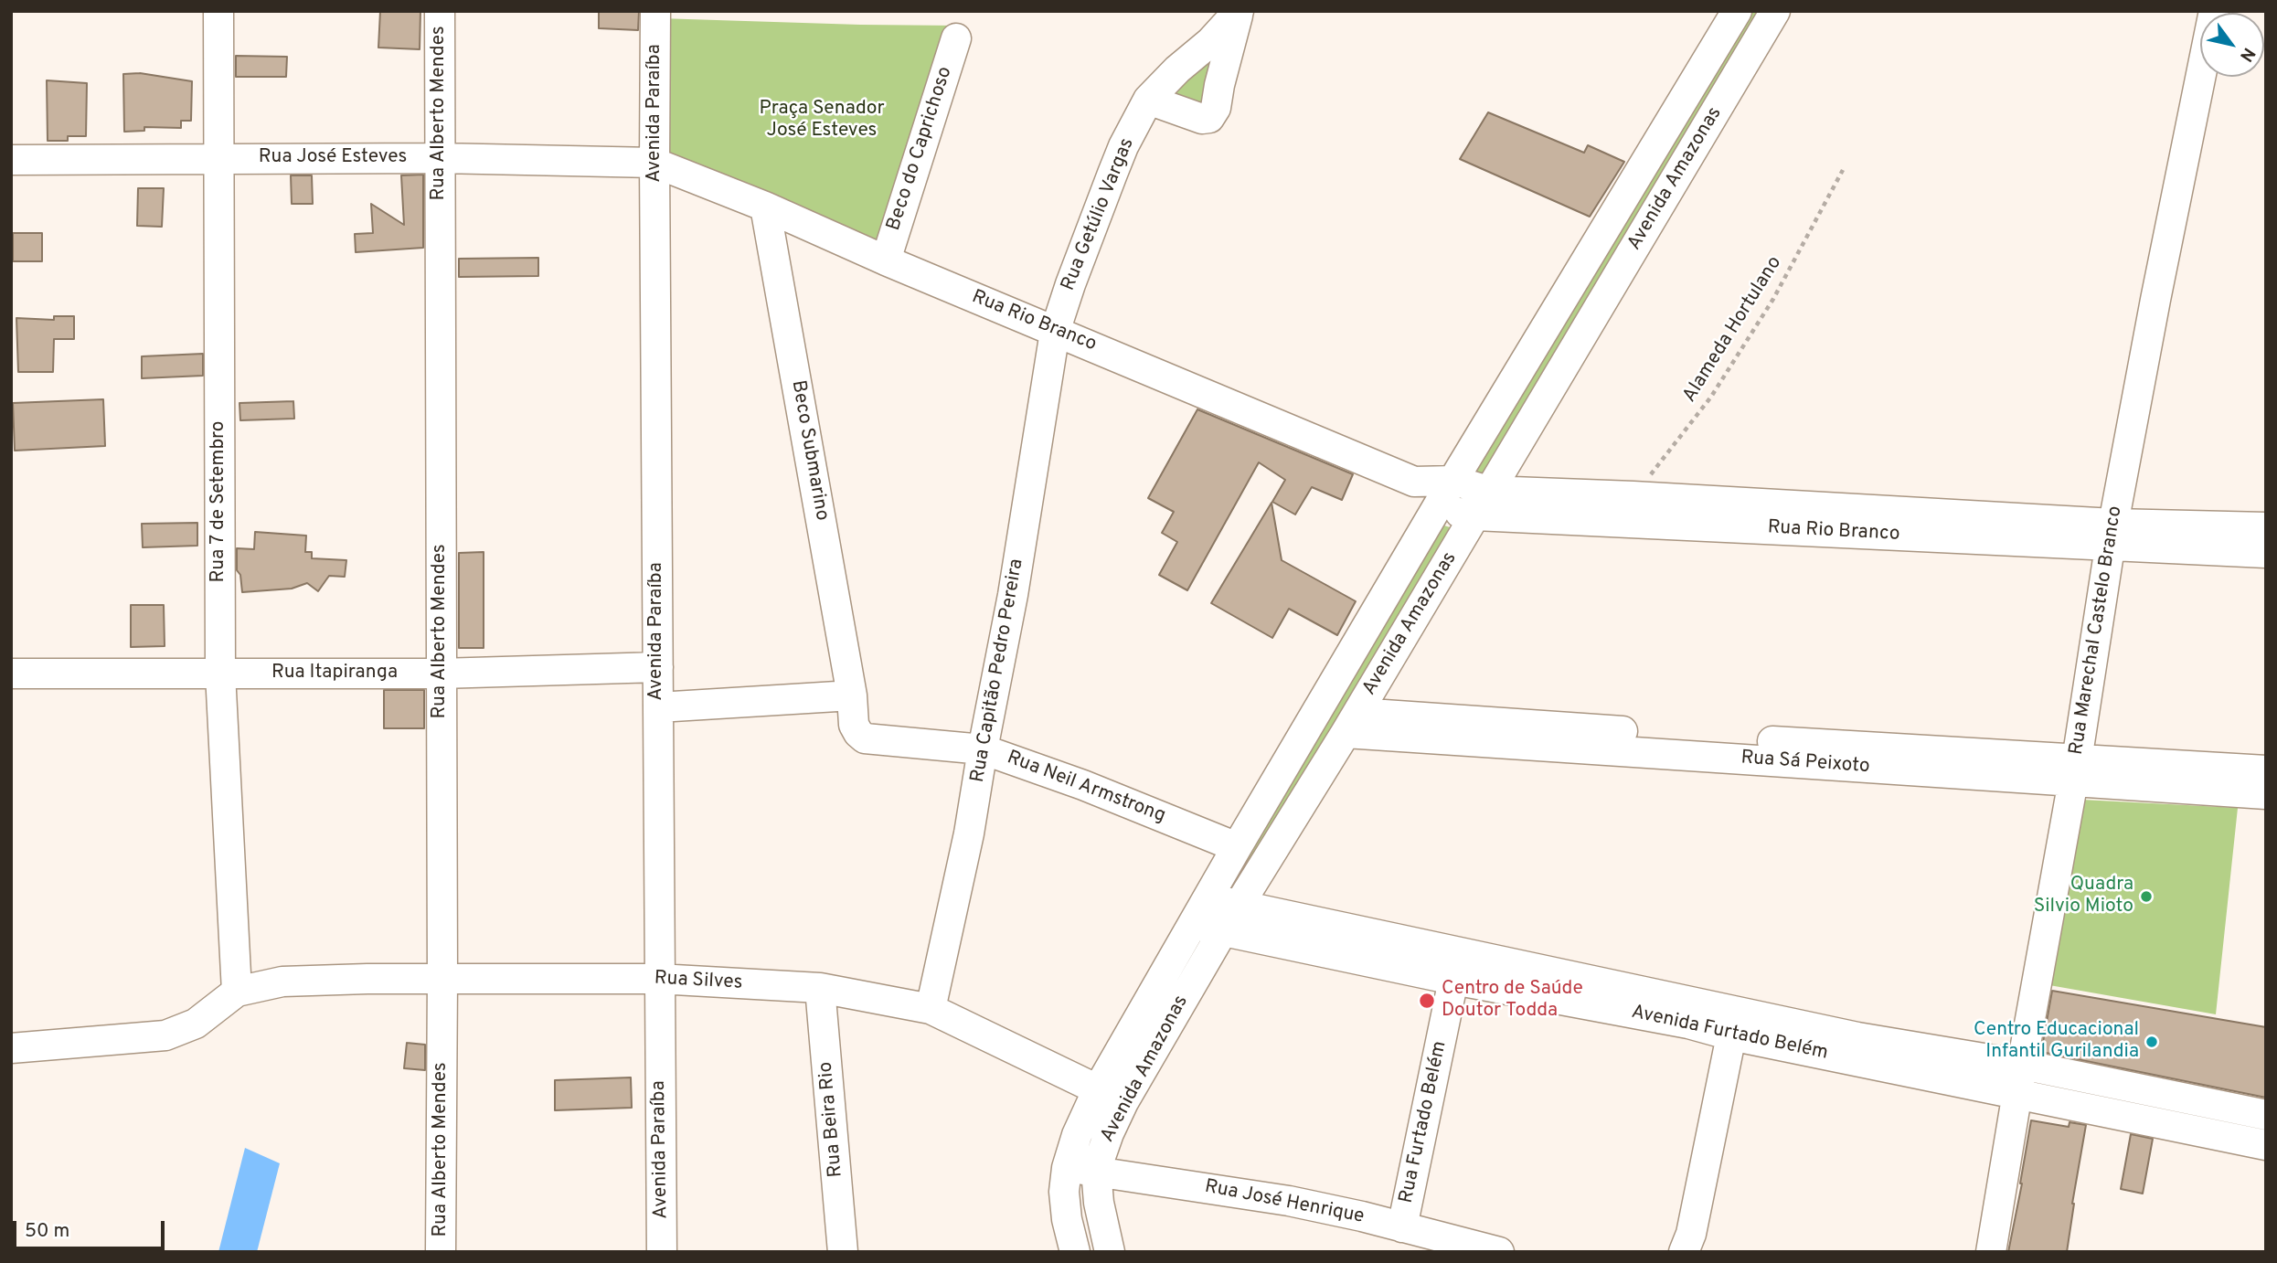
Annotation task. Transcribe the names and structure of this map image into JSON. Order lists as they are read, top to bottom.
{
  "streets": {
    "street": [
      "Rua Alberto Mendes",
      "Avenida Paraíba",
      "Beco do Caprichoso",
      "Rua José Esteves",
      "Avenida Amazonas",
      "Rua Getúlio Vargas",
      "Rua Rio Branco",
      "Beco Submarino",
      "Rua 7 de Setembro",
      "Rua Marechal Castelo Branco",
      "Rua Capitão Pedro Pereira",
      "Rua Itapiranga",
      "Rua Sá Peixoto",
      "Rua Neil Armstrong",
      "Rua Silves",
      "Avenida Furtado Belém",
      "Rua Beira Rio",
      "Rua Furtado Belém",
      "Rua José Henrique"
    ],
    "path": ["Alameda Hortulano"]
  },
  "crossings": [
    ["Rua Alberto Mendes", "Rua José Esteves"],
    ["Rua Alberto Mendes", "Rua Itapiranga"],
    ["Rua Alberto Mendes", "Rua Silves"],
    ["Avenida Paraíba", "Rua José Esteves"],
    ["Avenida Paraíba", "Rua Rio Branco"],
    ["Avenida Paraíba", "Rua Itapiranga"],
    ["Avenida Paraíba", "Rua Silves"],
    ["Beco do Caprichoso", "Rua Rio Branco"],
    ["Rua José Esteves", "Rua Rio Branco"],
    ["Rua José Esteves", "Rua 7 de Setembro"],
    ["Avenida Amazonas", "Rua Rio Branco"],
    ["Avenida Amazonas", "Rua Sá Peixoto"],
    ["Avenida Amazonas", "Rua Neil Armstrong"],
    ["Avenida Amazonas", "Rua Silves"],
    ["Avenida Amazonas", "Avenida Furtado Belém"],
    ["Avenida Amazonas", "Rua José Henrique"],
    ["Rua Getúlio Vargas", "Rua Rio Branco"],
    ["Rua Getúlio Vargas", "Rua Capitão Pedro Pereira"],
    ["Rua Rio Branco", "Alameda Hortulano"],
    ["Rua Rio Branco", "Beco Submarino"],
    ["Rua Rio Branco", "Rua Marechal Castelo Branco"],
    ["Rua Rio Branco", "Rua Capitão Pedro Pereira"],
    ["Beco Submarino", "Rua Neil Armstrong"],
    ["Rua 7 de Setembro", "Rua Itapiranga"],
    ["Rua 7 de Setembro", "Rua Silves"],
    ["Rua Marechal Castelo Branco", "Rua Sá Peixoto"],
    ["Rua Marechal Castelo Branco", "Avenida Furtado Belém"],
    ["Rua Capitão Pedro Pereira", "Rua Neil Armstrong"],
    ["Rua Capitão Pedro Pereira", "Rua Silves"],
    ["Rua Silves", "Rua Beira Rio"],
    ["Avenida Furtado Belém", "Rua Furtado Belém"],
    ["Rua Furtado Belém", "Rua José Henrique"]
  ],
  "parks": ["Praça Senador José Esteves"],
  "places": ["Quadra Silvio Mioto", "Centro de Saúde Doutor Todda", "Centro Educacional Infantil Gurilandia"],
  "scale_bar": "50 m",
  "north": "bottom right"
}
